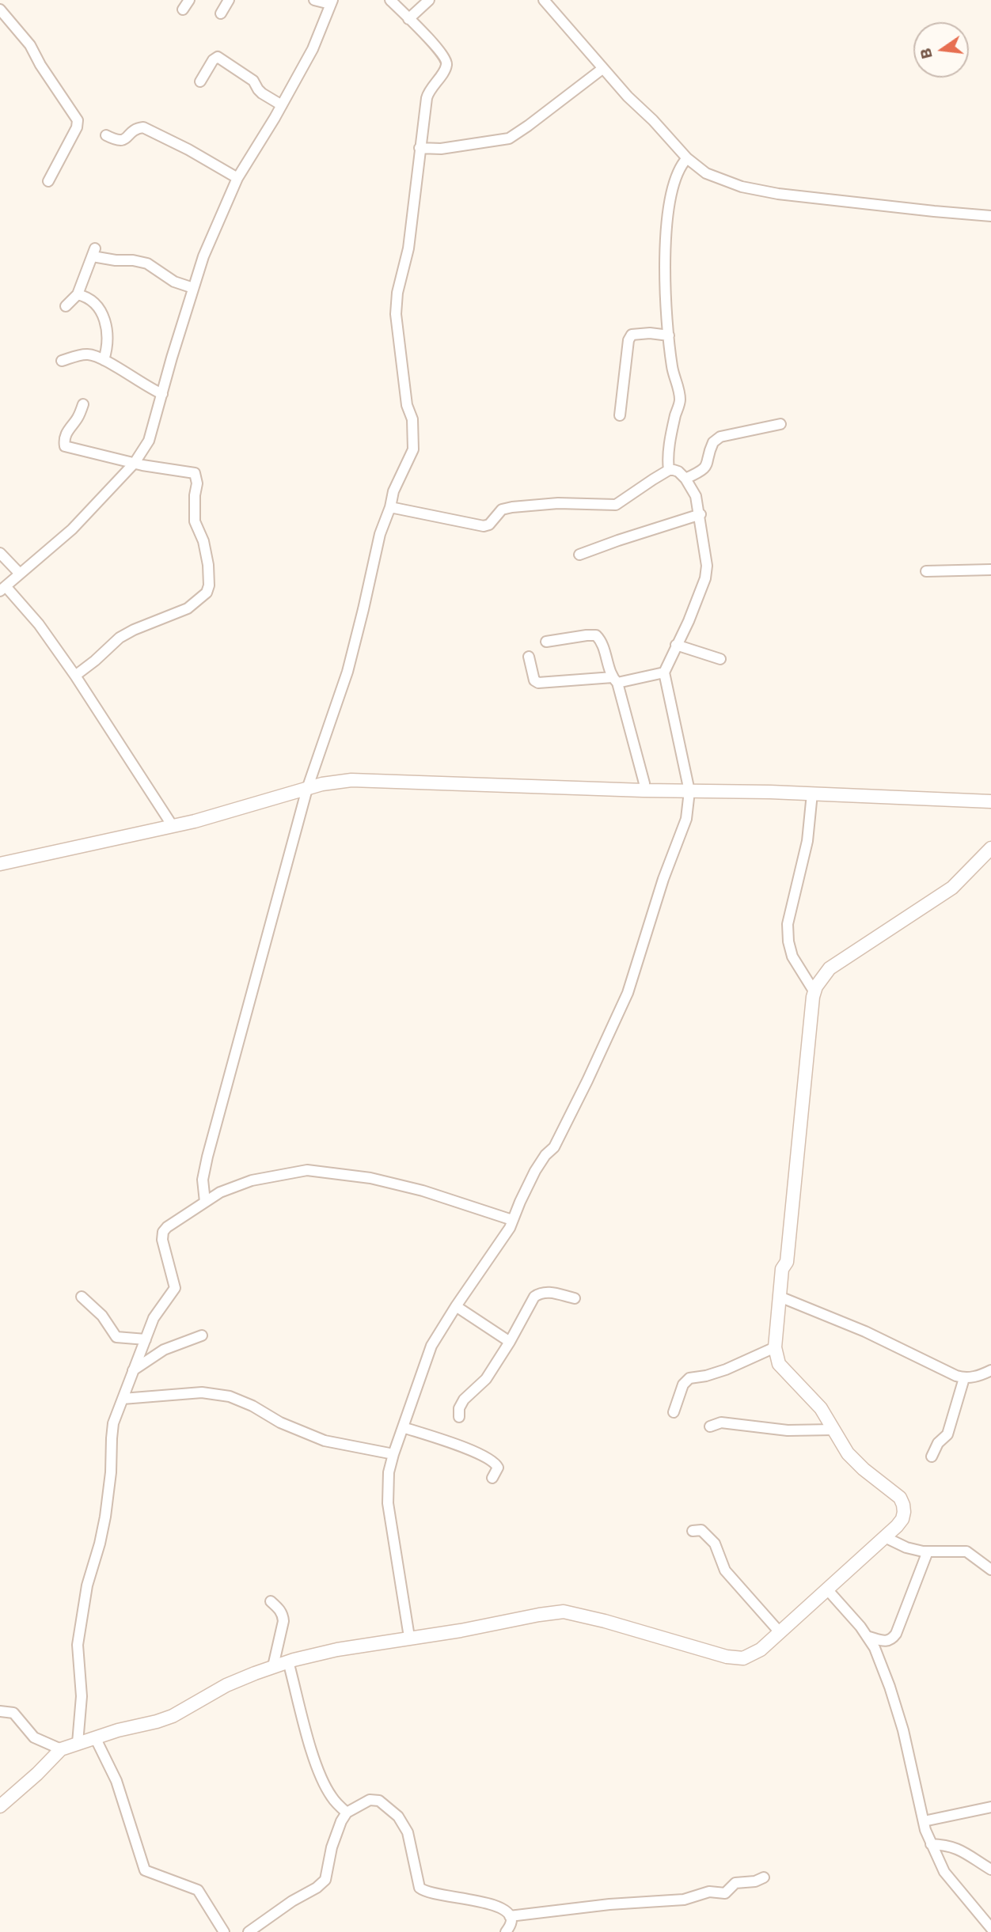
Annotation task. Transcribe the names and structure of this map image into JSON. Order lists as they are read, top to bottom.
{
  "north": "left"
}
